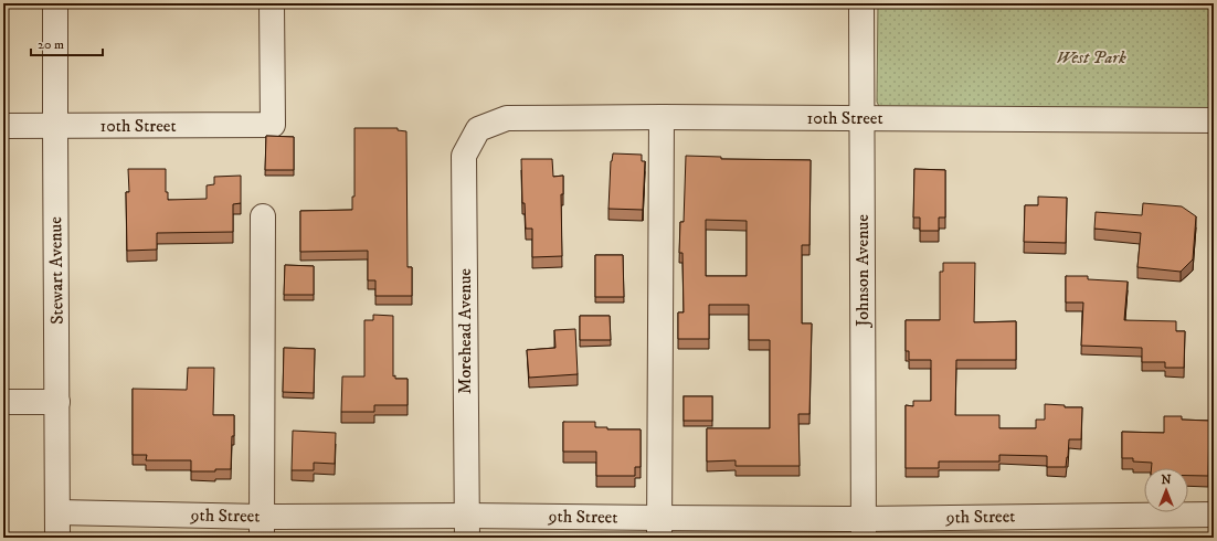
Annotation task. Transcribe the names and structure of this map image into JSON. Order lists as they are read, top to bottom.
{
  "streets": {
    "street": [
      "10th Street",
      "Stewart Avenue",
      "Johnson Avenue",
      "Morehead Avenue",
      "9th Street"
    ]
  },
  "crossings": [
    ["10th Street", "Stewart Avenue"],
    ["10th Street", "Johnson Avenue"],
    ["10th Street", "Morehead Avenue"],
    ["Stewart Avenue", "9th Street"],
    ["Johnson Avenue", "9th Street"],
    ["Morehead Avenue", "9th Street"]
  ],
  "parks": ["West Park"],
  "scale_bar": "20 m",
  "north": "top"
}
